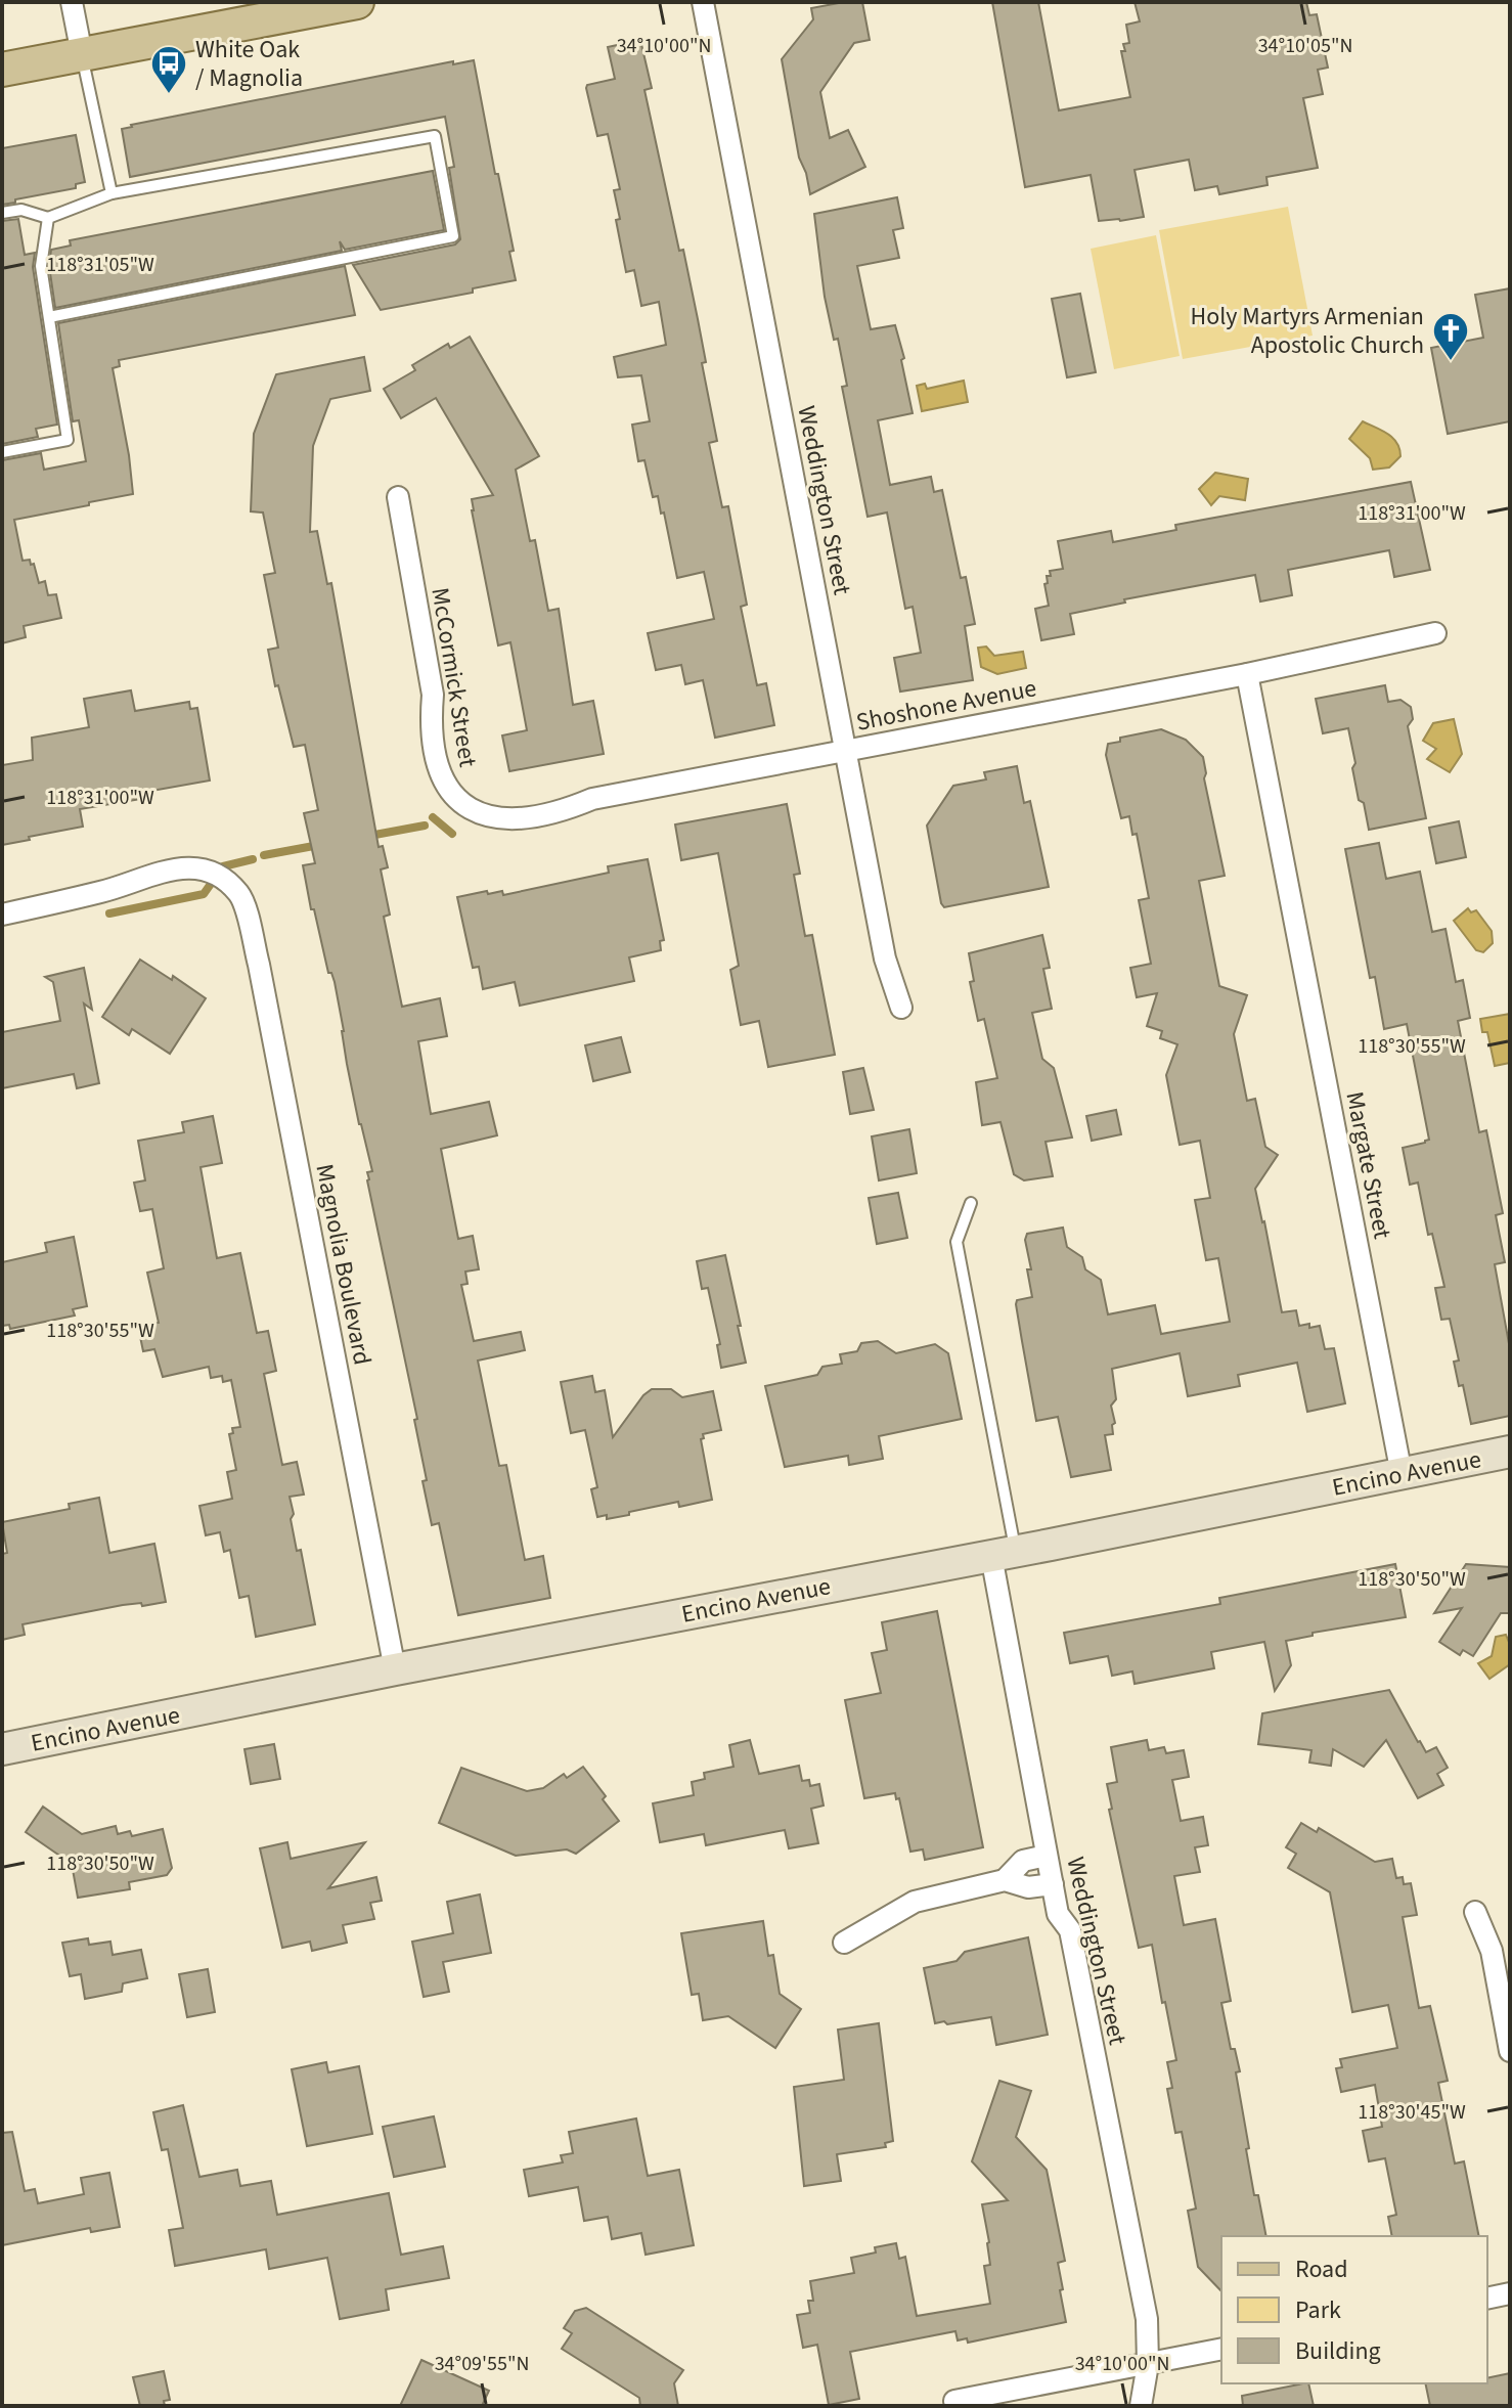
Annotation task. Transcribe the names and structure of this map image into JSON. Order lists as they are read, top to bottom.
{
  "streets": {
    "street": [
      "Weddington Street",
      "McCormick Street",
      "Shoshone Avenue",
      "Margate Street",
      "Magnolia Boulevard",
      "Encino Avenue"
    ]
  },
  "crossings": [
    ["Weddington Street", "Shoshone Avenue"],
    ["Weddington Street", "Encino Avenue"],
    ["McCormick Street", "Shoshone Avenue"],
    ["Shoshone Avenue", "Margate Street"],
    ["Margate Street", "Encino Avenue"],
    ["Magnolia Boulevard", "Encino Avenue"]
  ],
  "places": {
    "bus stop": ["White Oak / Magnolia"],
    "church": ["Holy Martyrs Armenian Apostolic Church"]
  },
  "legend": ["Road", "Park", "Building"],
  "coordinates": [
    "34°10'00\"N",
    "34°10'05\"N",
    "118°31'05\"W",
    "118°31'00\"W",
    "118°30'55\"W",
    "118°30'50\"W",
    "118°30'45\"W",
    "34°09'55\"N"
  ]
}
